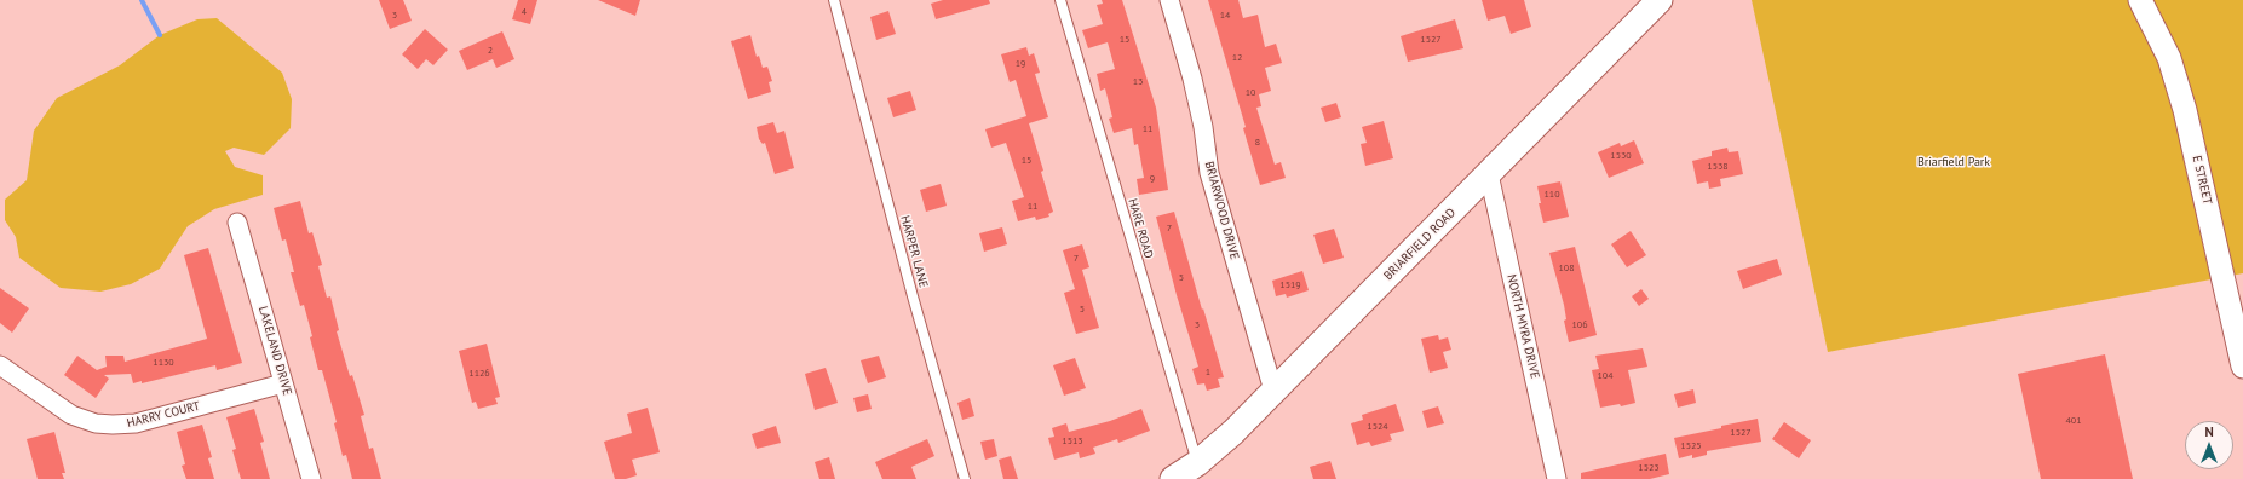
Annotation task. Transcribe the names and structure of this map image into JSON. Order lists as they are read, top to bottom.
{
  "streets": {
    "main road": ["BRIARFIELD ROAD"],
    "street": [
      "E STREET",
      "BRIARWOOD DRIVE",
      "NORTH MYRA DRIVE",
      "LAKELAND DRIVE",
      "HARRY COURT"
    ],
    "lane": ["HARE ROAD", "HARPER LANE"]
  },
  "crossings": [
    ["BRIARWOOD DRIVE", "BRIARFIELD ROAD"],
    ["HARE ROAD", "BRIARFIELD ROAD"],
    ["BRIARFIELD ROAD", "NORTH MYRA DRIVE"],
    ["LAKELAND DRIVE", "HARRY COURT"]
  ],
  "parks": ["Briarfield Park"],
  "house_numbers": [
    "4",
    "3",
    "14",
    "15",
    "1527",
    "2",
    "12",
    "19",
    "13",
    "10",
    "11",
    "8",
    "1530",
    "15",
    "1538",
    "9",
    "110",
    "11",
    "7",
    "7",
    "108",
    "5",
    "1519",
    "5",
    "3",
    "106",
    "1130",
    "1",
    "1126",
    "104",
    "401",
    "1524",
    "1527",
    "1513",
    "1525",
    "1523"
  ],
  "north": "top"
}
